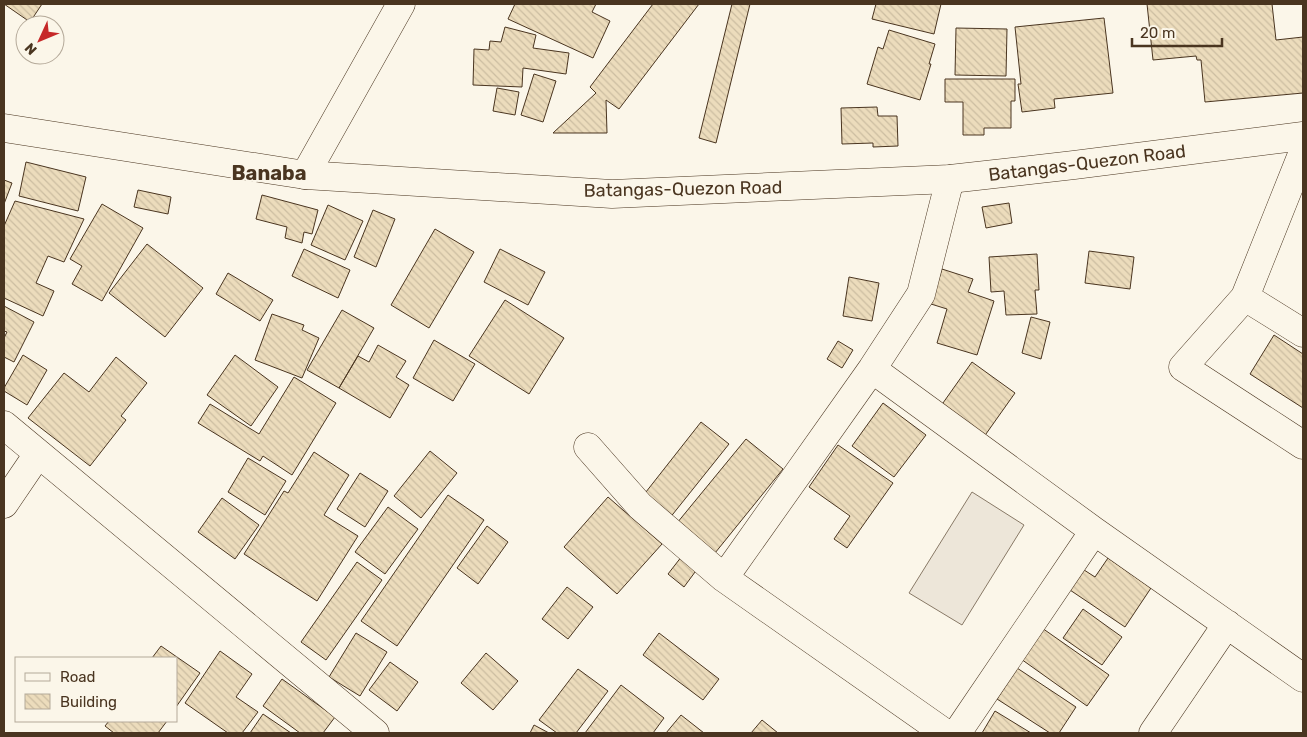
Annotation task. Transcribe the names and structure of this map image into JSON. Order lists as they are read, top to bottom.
{
  "streets": {
    "street": ["Batangas-Quezon Road"]
  },
  "districts": ["Banaba"],
  "legend": ["Road", "Building"],
  "scale_bar": "20 m",
  "north": "bottom left"
}
